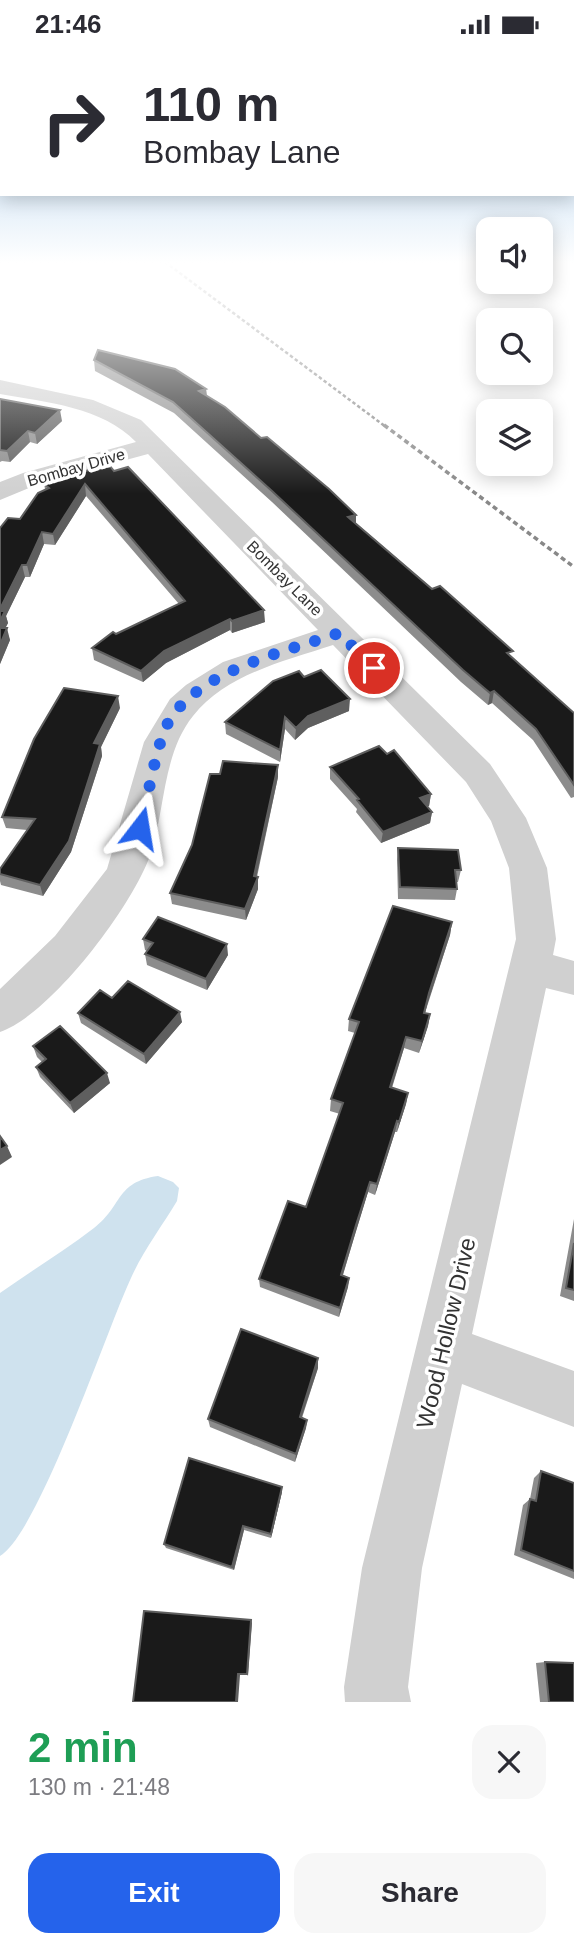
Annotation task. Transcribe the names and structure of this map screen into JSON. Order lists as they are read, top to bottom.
{
  "streets": {
    "street": ["Bombay Drive", "Bombay Lane", "Wood Hollow Drive"]
  },
  "crossings": [
    ["Bombay Drive", "Bombay Lane"],
    ["Bombay Lane", "Wood Hollow Drive"]
  ],
  "page": {
    "status": "21:46",
    "turn": ["110 m", "Bombay Lane"],
    "heading": ["2 min", "130 m · 21:48"],
    "buttons": ["Exit", "Share"]
  }
}
